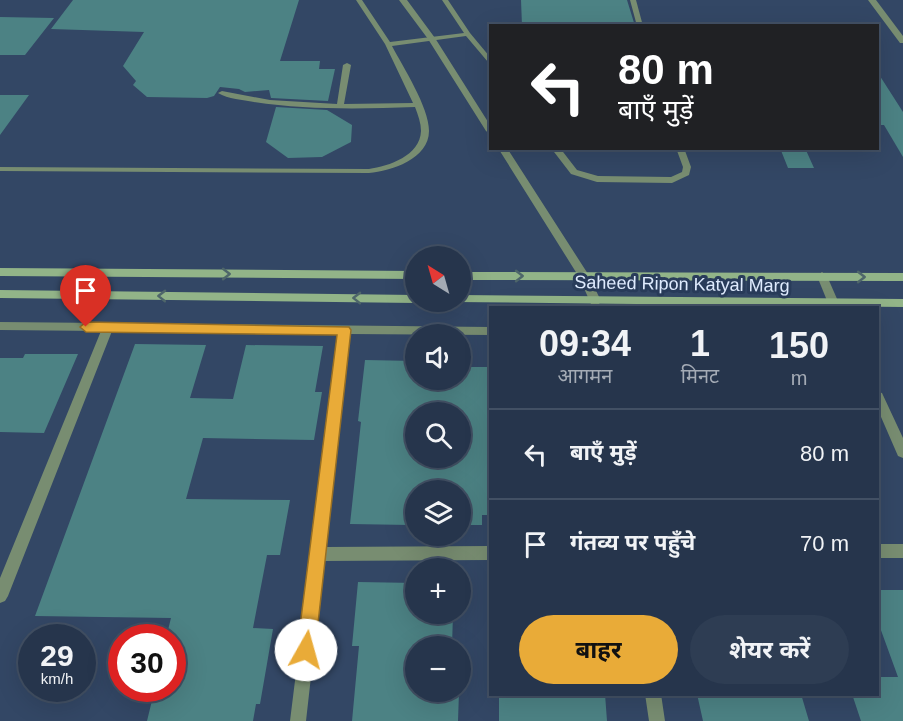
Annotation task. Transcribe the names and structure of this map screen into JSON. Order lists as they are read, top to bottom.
{
  "streets": {
    "street": ["Saheed Ripon Katyal Marg"]
  },
  "north": "top left",
  "page": {
    "turn": ["80 m", "बाएँ मुड़ें"],
    "map_buttons": ["+", "−"],
    "eta": [
      "09:34",
      "आगमन",
      "1",
      "मिनट",
      "150",
      "m"
    ],
    "list": [
      {
        "name": "बाएँ मुड़ें",
        "value": "80 m"
      },
      {
        "name": "गंतव्य पर पहुँचे",
        "value": "70 m"
      }
    ],
    "buttons": ["बाहर", "शेयर करें"],
    "speed": "29 km/h",
    "limit": "30"
  }
}
